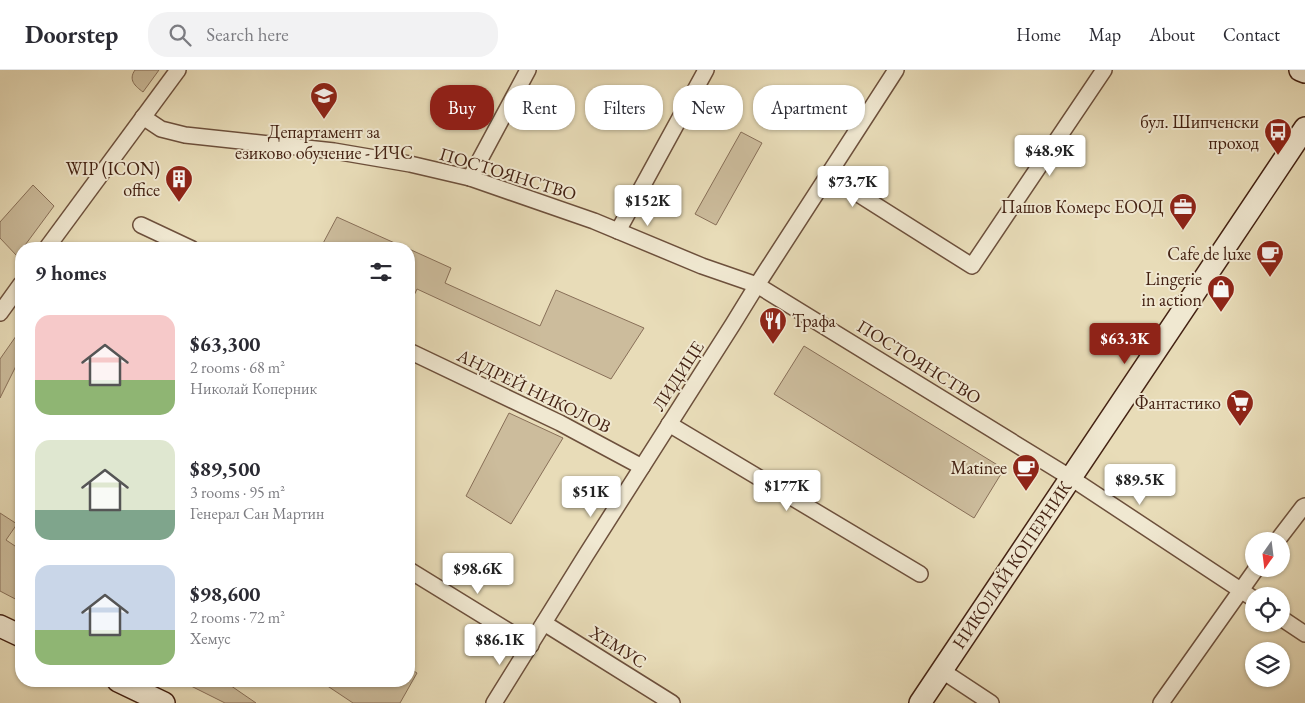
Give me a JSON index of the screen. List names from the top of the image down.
{
  "streets": {
    "street": [
      "ПОСТОЯНСТВО",
      "ЛИДИЦЕ",
      "АНДРЕЙ НИКОЛОВ",
      "НИКОЛАЙ КОПЕРНИК",
      "ХЕМУС"
    ]
  },
  "crossings": [
    ["ПОСТОЯНСТВО", "ЛИДИЦЕ"],
    ["ПОСТОЯНСТВО", "НИКОЛАЙ КОПЕРНИК"],
    ["ЛИДИЦЕ", "АНДРЕЙ НИКОЛОВ"],
    ["ЛИДИЦЕ", "ХЕМУС"]
  ],
  "places": {
    "school or university": ["Департамент за езиково обучение - ИЧС"],
    "bus stop": ["бул. Шипченски проход"],
    "building": ["WIP (ICON) office"],
    "office": ["Пашов Комерс ЕООД"],
    "cafe": ["Cafe de luxe", "Matinee"],
    "shop": ["Lingerie in action"],
    "restaurant": ["Трафа"],
    "supermarket": ["Фантастико"]
  },
  "north": "bottom",
  "page": {
    "header": "Doorstep",
    "search": "Search here",
    "nav": [
      "Home",
      "Map",
      "About",
      "Contact"
    ],
    "chip": [
      "Buy",
      "Rent",
      "Filters",
      "New",
      "Apartment"
    ],
    "price": [
      "$48.9K",
      "$73.7K",
      "$152K",
      "$63.3K",
      "$89.5K",
      "$177K",
      "$51K",
      "$98.6K",
      "$86.1K"
    ],
    "heading": "9 homes",
    "list": [
      {
        "name": "$63,300",
        "note": "2 rooms · 68 m² · Николай Коперник"
      },
      {
        "name": "$89,500",
        "note": "3 rooms · 95 m² · Генерал Сан Мартин"
      },
      {
        "name": "$98,600",
        "note": "2 rooms · 72 m² · Хемус"
      }
    ]
  }
}
